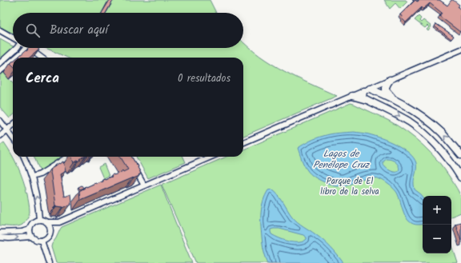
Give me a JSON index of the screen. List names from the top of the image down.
{
  "water": ["Lagos de Penélope Cruz"],
  "parks": ["Parque de El libro de la selva"],
  "page": {
    "search": "Buscar aquí",
    "heading": ["Cerca", "0 resultados"],
    "map_buttons": ["+", "−"]
  }
}
